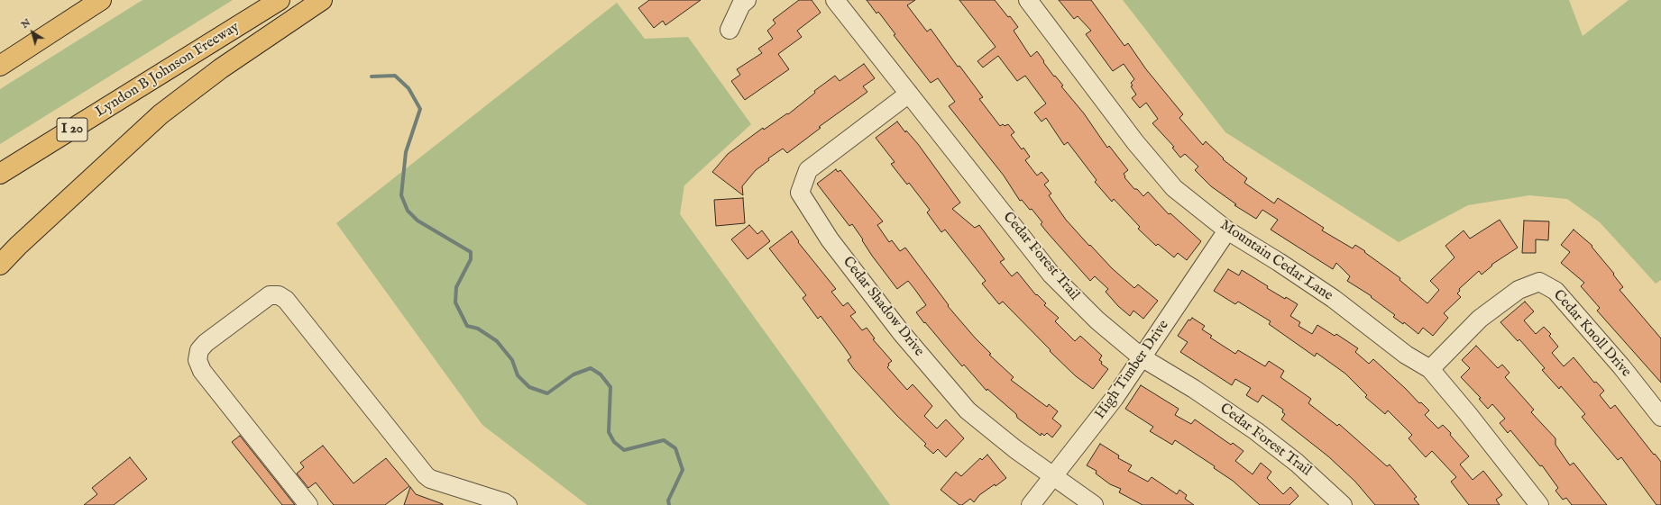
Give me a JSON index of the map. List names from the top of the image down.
{
  "streets": {
    "highway": ["Lyndon B Johnson Freeway", "I 20"],
    "street": [
      "Cedar Forest Trail",
      "Mountain Cedar Lane",
      "Cedar Shadow Drive",
      "Cedar Knoll Drive",
      "High Timber Drive"
    ]
  },
  "crossings": [
    ["Cedar Forest Trail", "Cedar Shadow Drive"],
    ["Cedar Forest Trail", "High Timber Drive"],
    ["Mountain Cedar Lane", "Cedar Knoll Drive"],
    ["Mountain Cedar Lane", "High Timber Drive"],
    ["Cedar Shadow Drive", "High Timber Drive"]
  ],
  "north": "top left"
}
